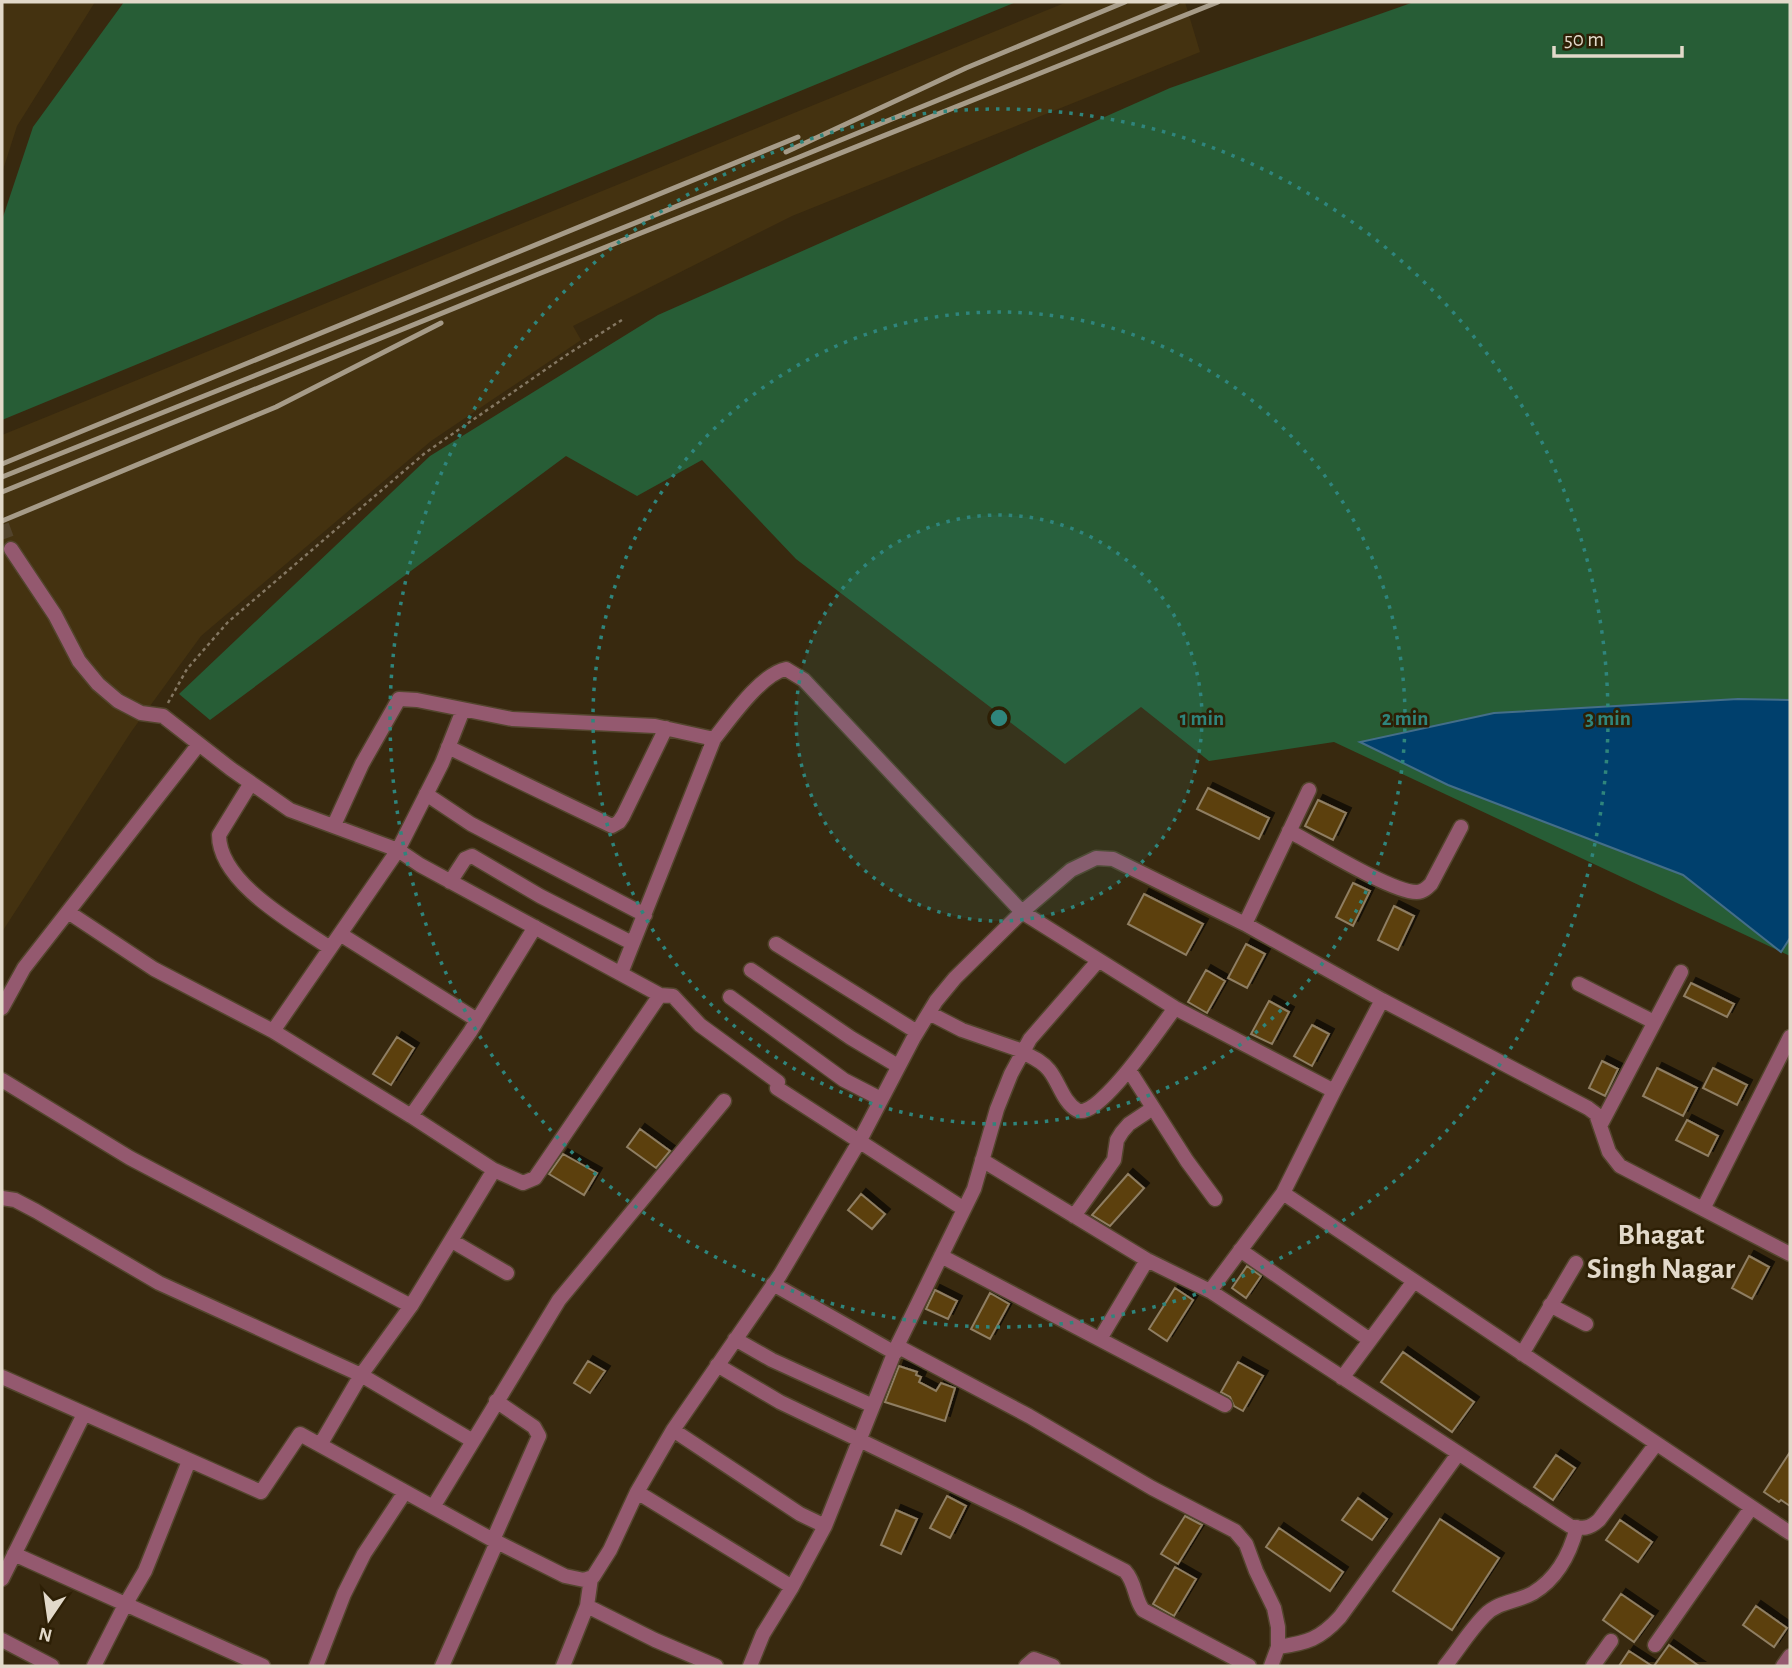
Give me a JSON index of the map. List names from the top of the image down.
{
  "districts": ["Bhagat Singh Nagar"],
  "scale_bar": "50 m",
  "north": "bottom",
  "rings": ["1 min", "2 min", "3 min"]
}
